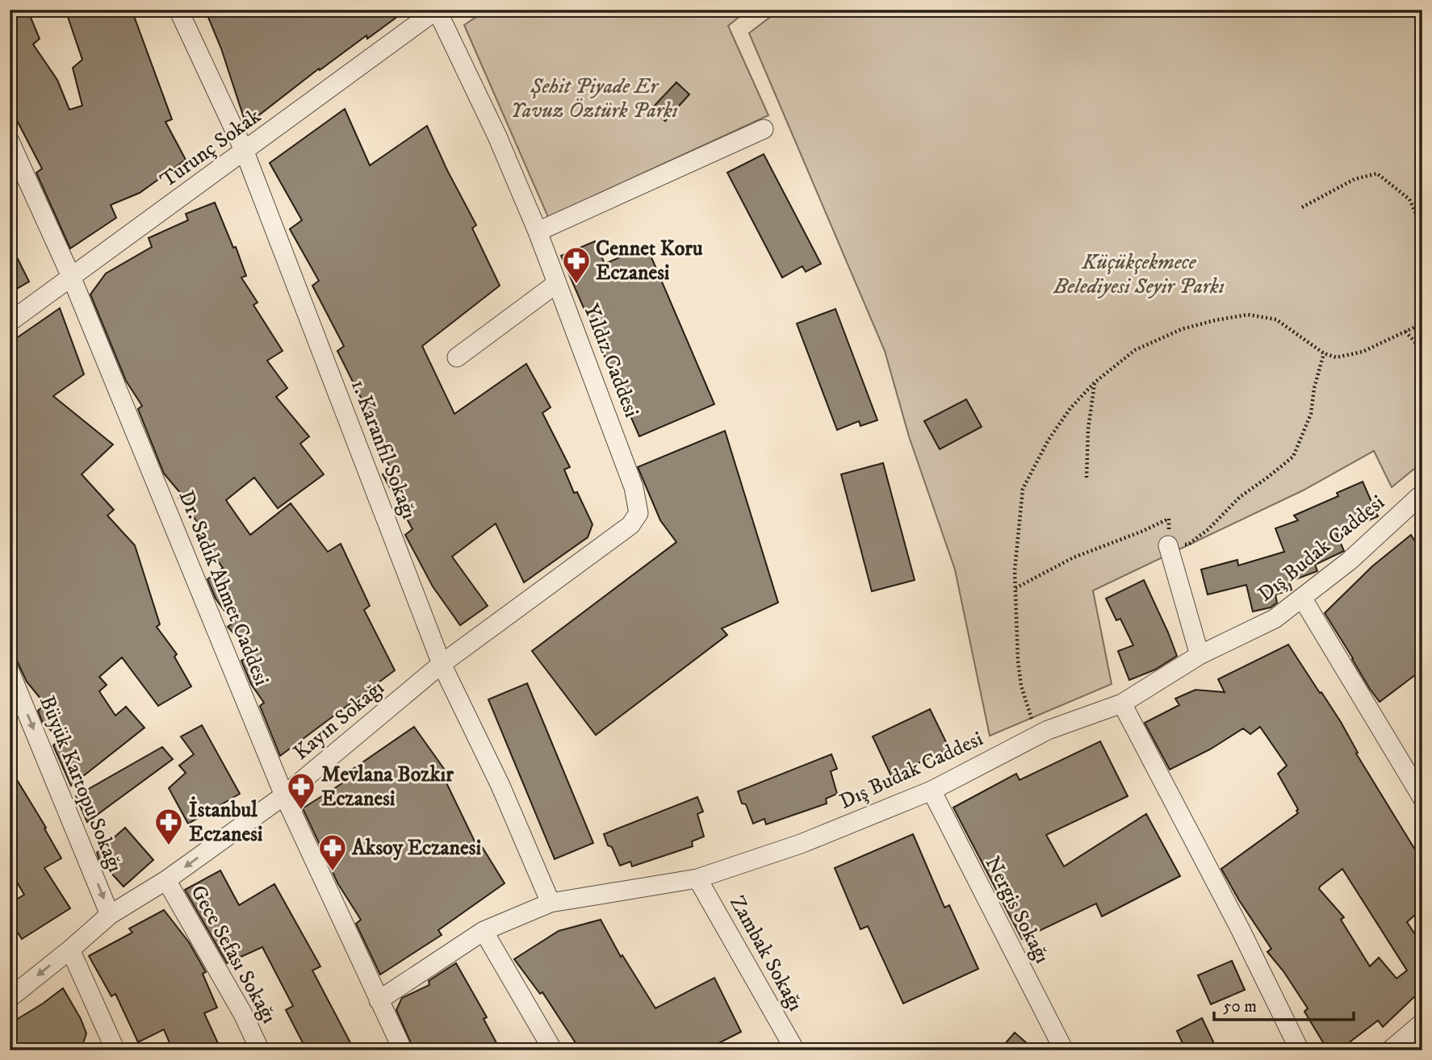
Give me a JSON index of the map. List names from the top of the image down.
{
  "streets": {
    "street": [
      "Turunç Sokak",
      "Yıldız Caddesi",
      "1. Karanfil Sokağı",
      "Dış Budak Caddesi",
      "Dr. Sadık Ahmet Caddesi",
      "Kayın Sokağı",
      "Büyük Kartopu Sokağı",
      "Nergis Sokağı",
      "Zambak Sokağı",
      "Gece Sefası Sokağı"
    ]
  },
  "crossings": [
    ["Turunç Sokak", "Yıldız Caddesi"],
    ["Turunç Sokak", "1. Karanfil Sokağı"],
    ["Turunç Sokak", "Dr. Sadık Ahmet Caddesi"],
    ["Yıldız Caddesi", "Kayın Sokağı"],
    ["1. Karanfil Sokağı", "Dış Budak Caddesi"],
    ["1. Karanfil Sokağı", "Kayın Sokağı"],
    ["Dış Budak Caddesi", "Dr. Sadık Ahmet Caddesi"],
    ["Dış Budak Caddesi", "Nergis Sokağı"],
    ["Dış Budak Caddesi", "Zambak Sokağı"],
    ["Dr. Sadık Ahmet Caddesi", "Kayın Sokağı"],
    ["Kayın Sokağı", "Büyük Kartopu Sokağı"],
    ["Kayın Sokağı", "Gece Sefası Sokağı"]
  ],
  "one_way": ["Büyük Kartopu Sokağı"],
  "parks": ["Şehit Piyade Er Yavuz Öztürk Parkı", "Küçükçekmece Belediyesi Seyir Parkı"],
  "places": {
    "pharmacy": [
      "Cennet Koru Eczanesi",
      "Mevlana Bozkır Eczanesi",
      "İstanbul Eczanesi",
      "Aksoy Eczanesi"
    ]
  },
  "scale_bar": "50 m"
}
